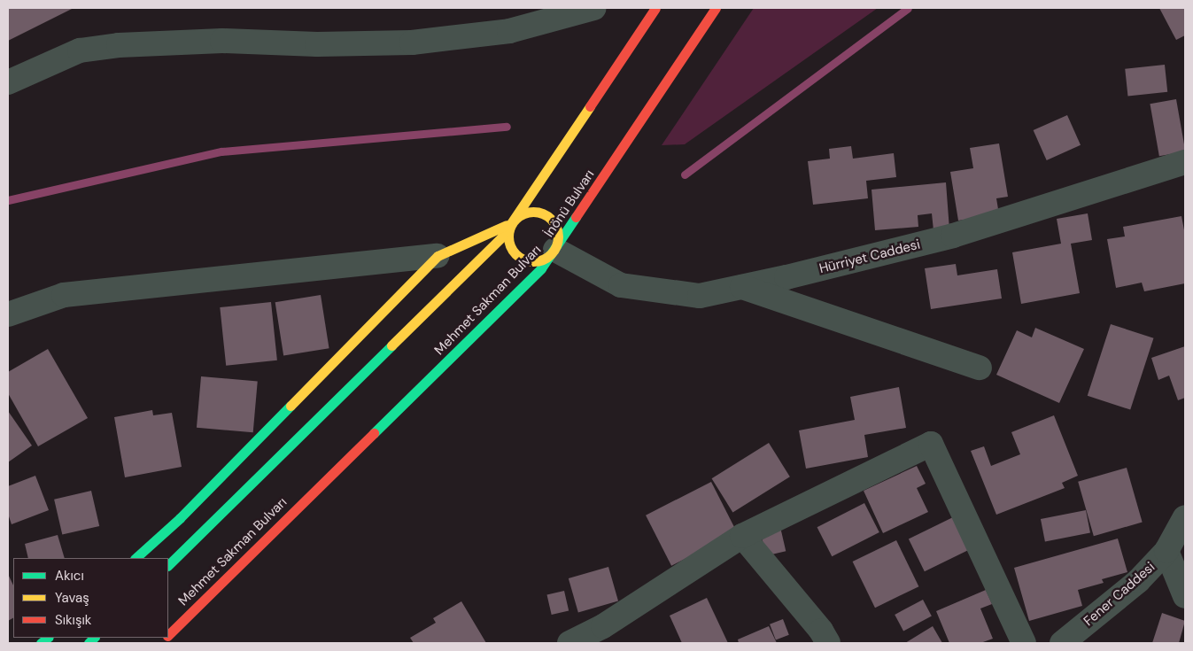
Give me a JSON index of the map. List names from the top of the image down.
{
  "streets": {
    "main road": ["İnönü Bulvarı", "Mehmet Sakman Bulvarı"],
    "street": ["Hürriyet Caddesi", "Fener Caddesi"]
  },
  "crossings": [
    ["İnönü Bulvarı", "Hürriyet Caddesi"],
    ["İnönü Bulvarı", "Mehmet Sakman Bulvarı"],
    ["Hürriyet Caddesi", "Mehmet Sakman Bulvarı"]
  ],
  "legend": ["Akıcı", "Yavaş", "Sıkışık"]
}
